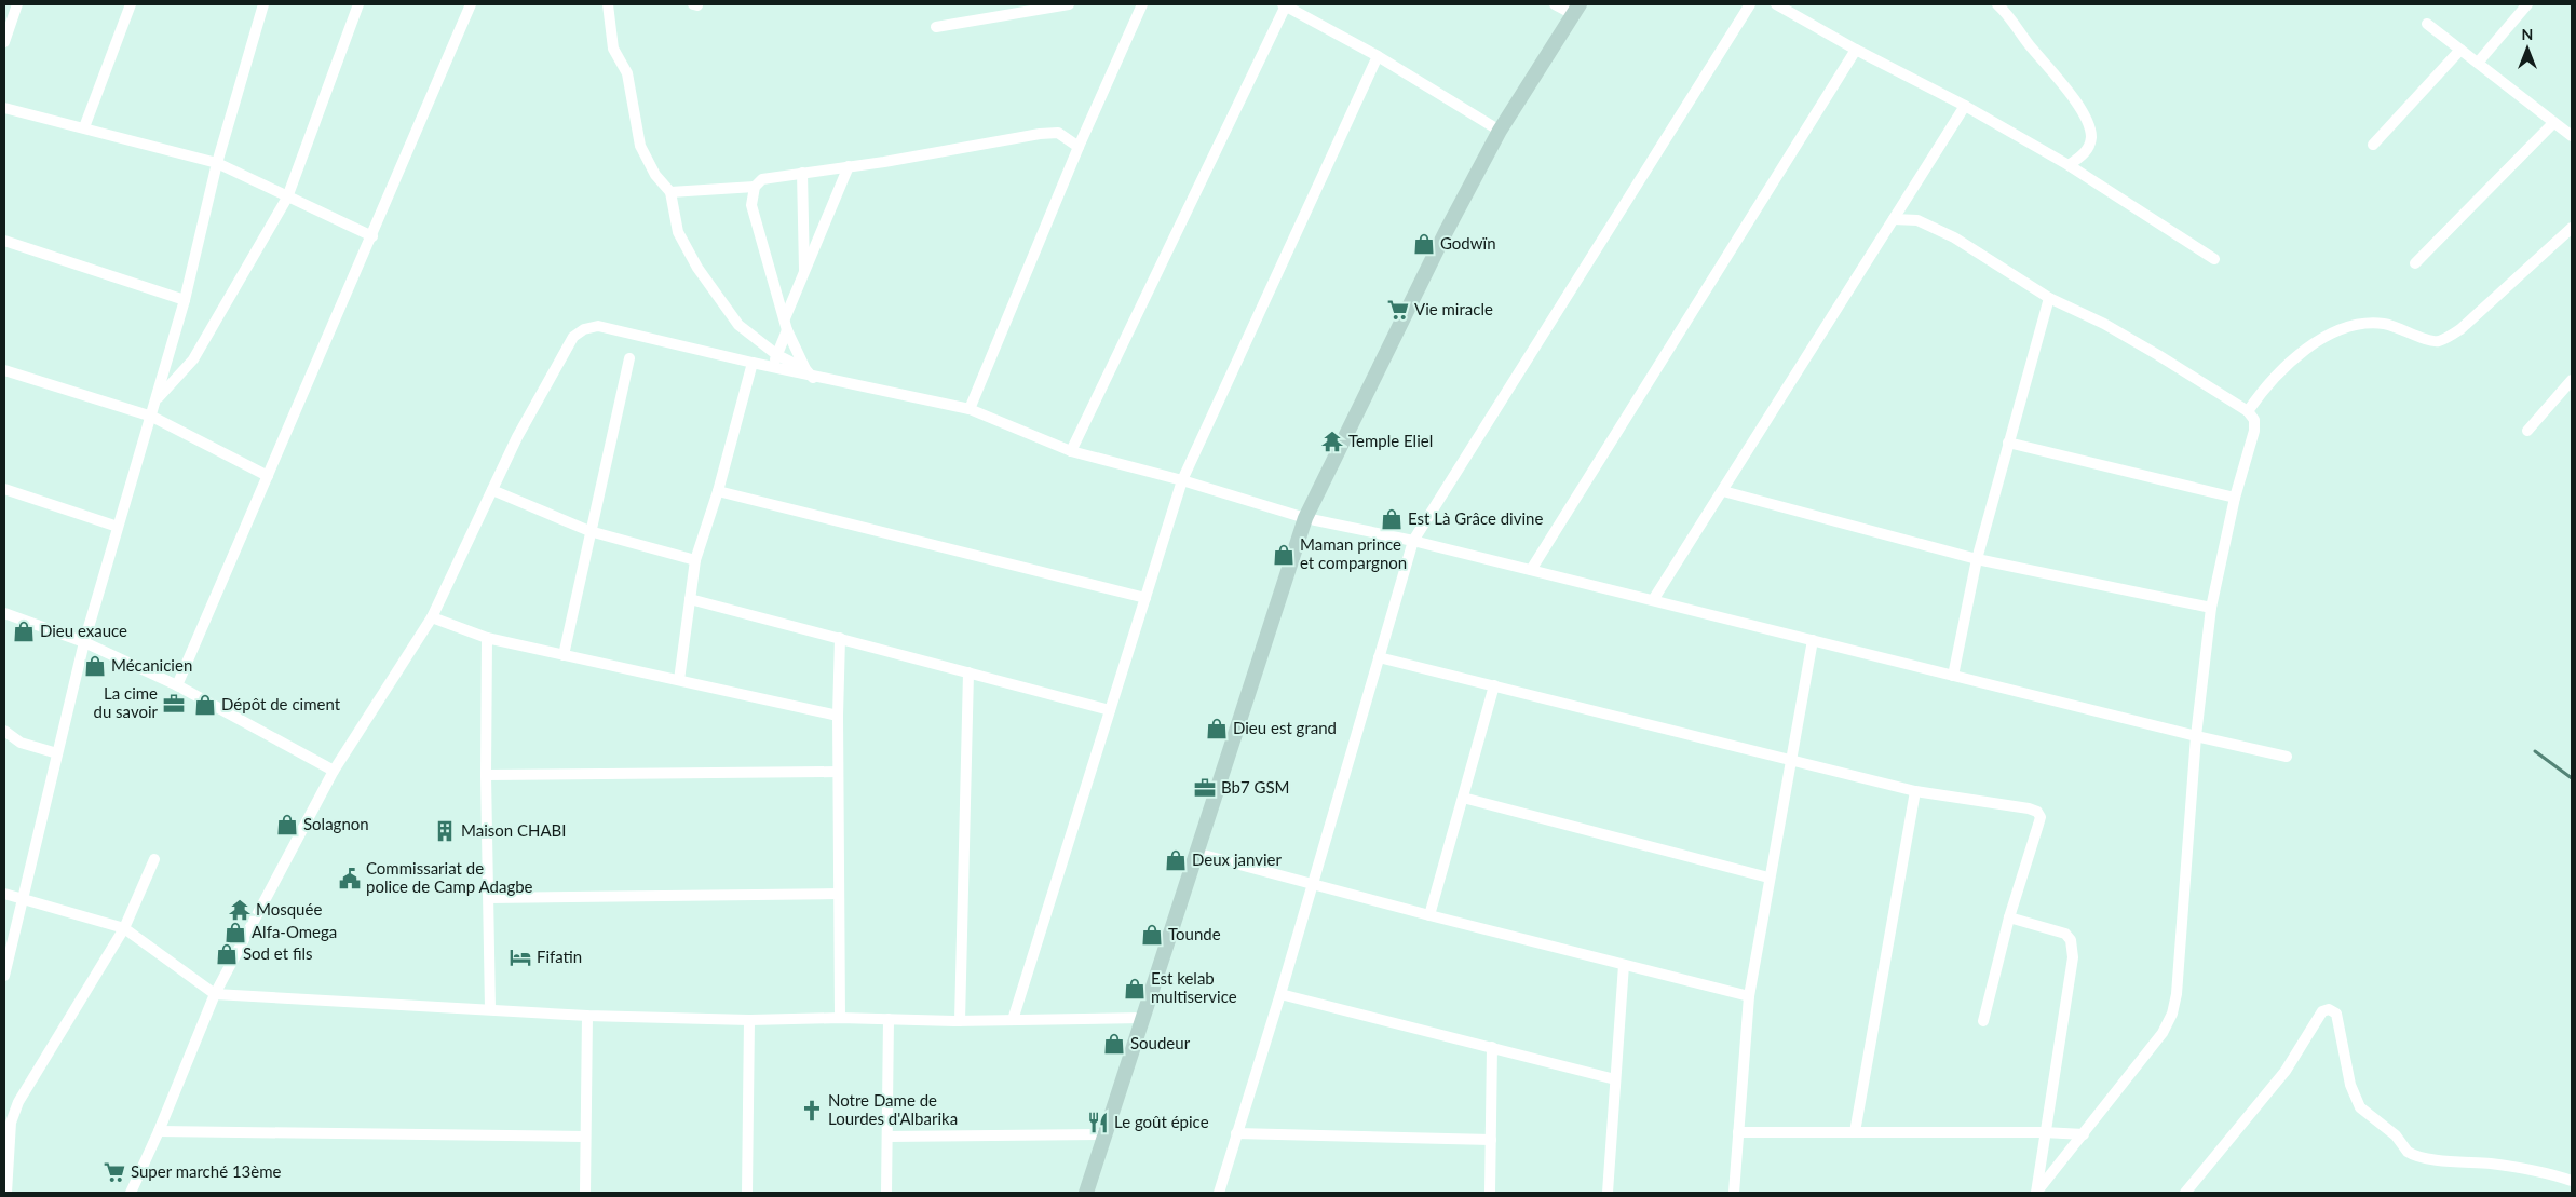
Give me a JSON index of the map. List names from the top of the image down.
{
  "places": {
    "shop": [
      "Godwïn",
      "Est Là Grâce divine",
      "Maman prince et compargnon",
      "Dieu exauce",
      "Mécanicien",
      "Dépôt de ciment",
      "Dieu est grand",
      "Solagnon",
      "Deux janvier",
      "Alfa-Omega",
      "Tounde",
      "Sod et fils",
      "Est kelab multiservice",
      "Soudeur"
    ],
    "supermarket": ["Vie miracle", "Super marché 13ème"],
    "temple": ["Temple Eliel", "Mosquée"],
    "office": ["La cime du savoir", "Bb7 GSM"],
    "building": ["Maison CHABI"],
    "public building": ["Commissariat de police de Camp Adagbe"],
    "hotel": ["Fifatin"],
    "church": ["Notre Dame de Lourdes d'Albarika"],
    "restaurant": ["Le goût épice"]
  },
  "north": "top"
}
